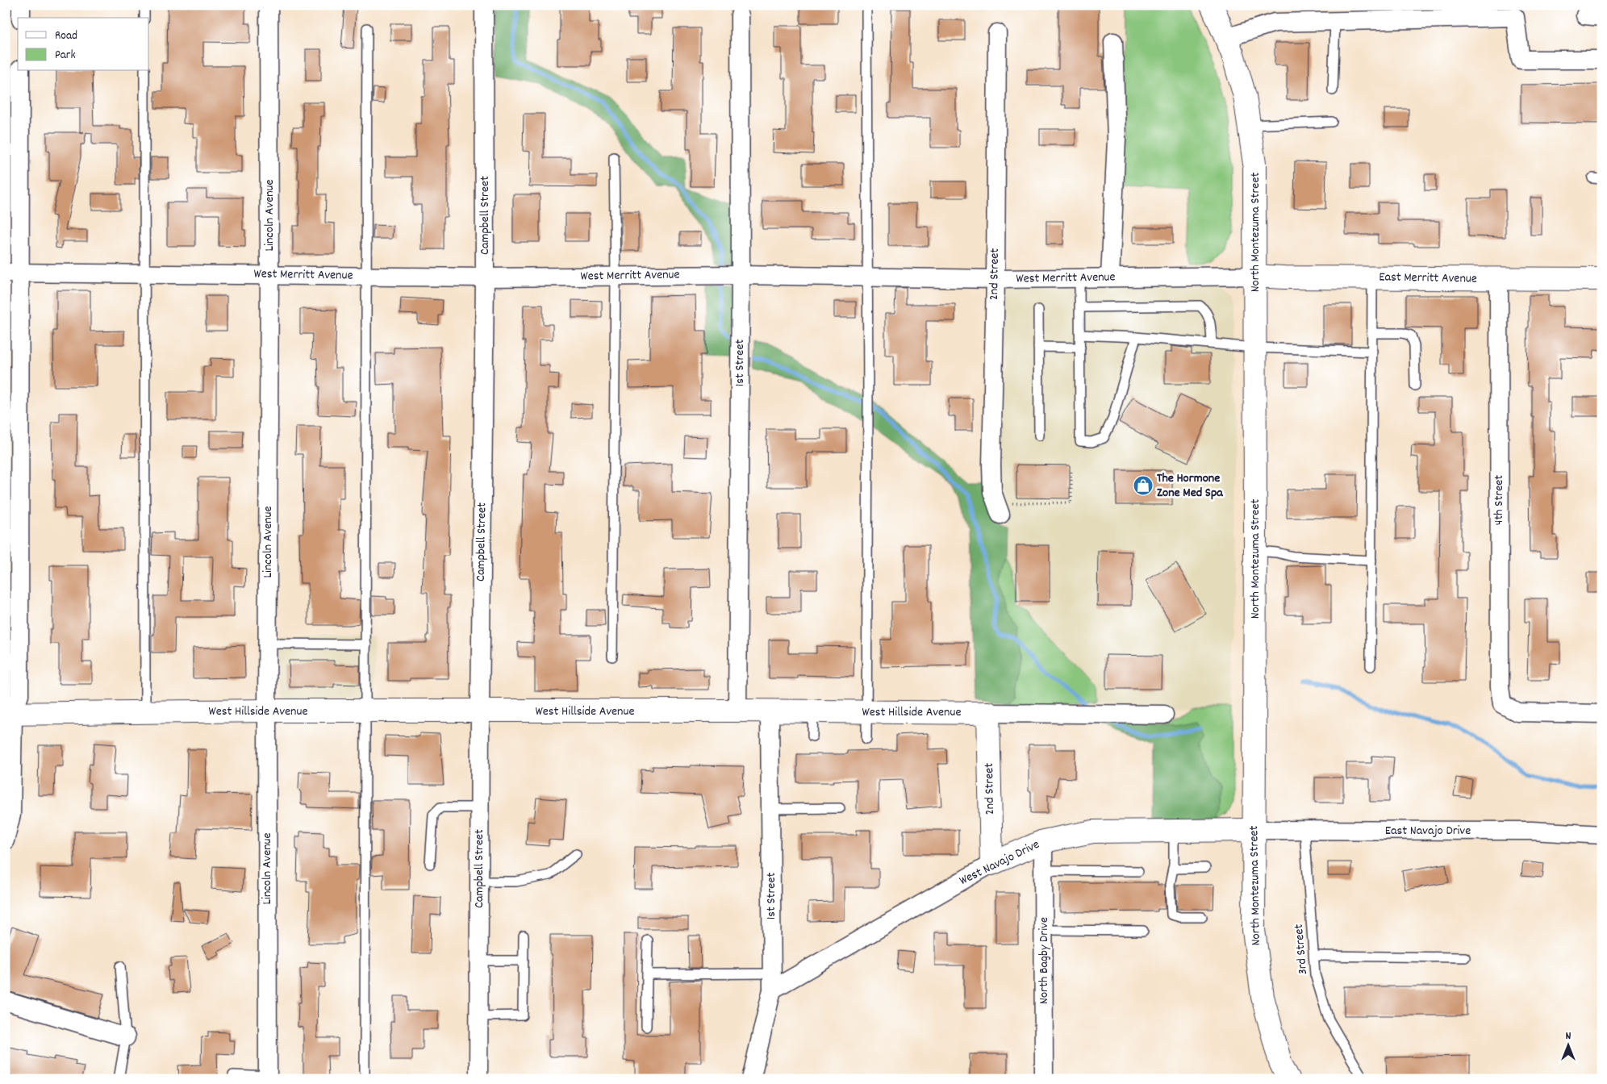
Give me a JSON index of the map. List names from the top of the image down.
{
  "streets": {
    "street": [
      "Lincoln Avenue",
      "Campbell Street",
      "North Montezuma Street",
      "2nd Street",
      "West Merritt Avenue",
      "East Merritt Avenue",
      "1st Street",
      "4th Street",
      "West Hillside Avenue",
      "East Navajo Drive",
      "West Navajo Drive",
      "North Bagby Drive"
    ],
    "lane": ["3rd Street"]
  },
  "crossings": [
    ["Lincoln Avenue", "West Merritt Avenue"],
    ["Lincoln Avenue", "West Hillside Avenue"],
    ["Campbell Street", "West Merritt Avenue"],
    ["Campbell Street", "West Hillside Avenue"],
    ["North Montezuma Street", "West Merritt Avenue"],
    ["North Montezuma Street", "East Merritt Avenue"],
    ["North Montezuma Street", "East Navajo Drive"],
    ["North Montezuma Street", "West Navajo Drive"],
    ["2nd Street", "West Merritt Avenue"],
    ["2nd Street", "West Hillside Avenue"],
    ["2nd Street", "West Navajo Drive"],
    ["West Merritt Avenue", "East Merritt Avenue"],
    ["West Merritt Avenue", "1st Street"],
    ["East Merritt Avenue", "4th Street"],
    ["1st Street", "West Hillside Avenue"],
    ["1st Street", "West Navajo Drive"],
    ["East Navajo Drive", "West Navajo Drive"],
    ["East Navajo Drive", "3rd Street"],
    ["West Navajo Drive", "North Bagby Drive"]
  ],
  "places": {
    "shop": ["The Hormone Zone Med Spa"]
  },
  "legend": ["Road", "Park"],
  "north": "top"
}
